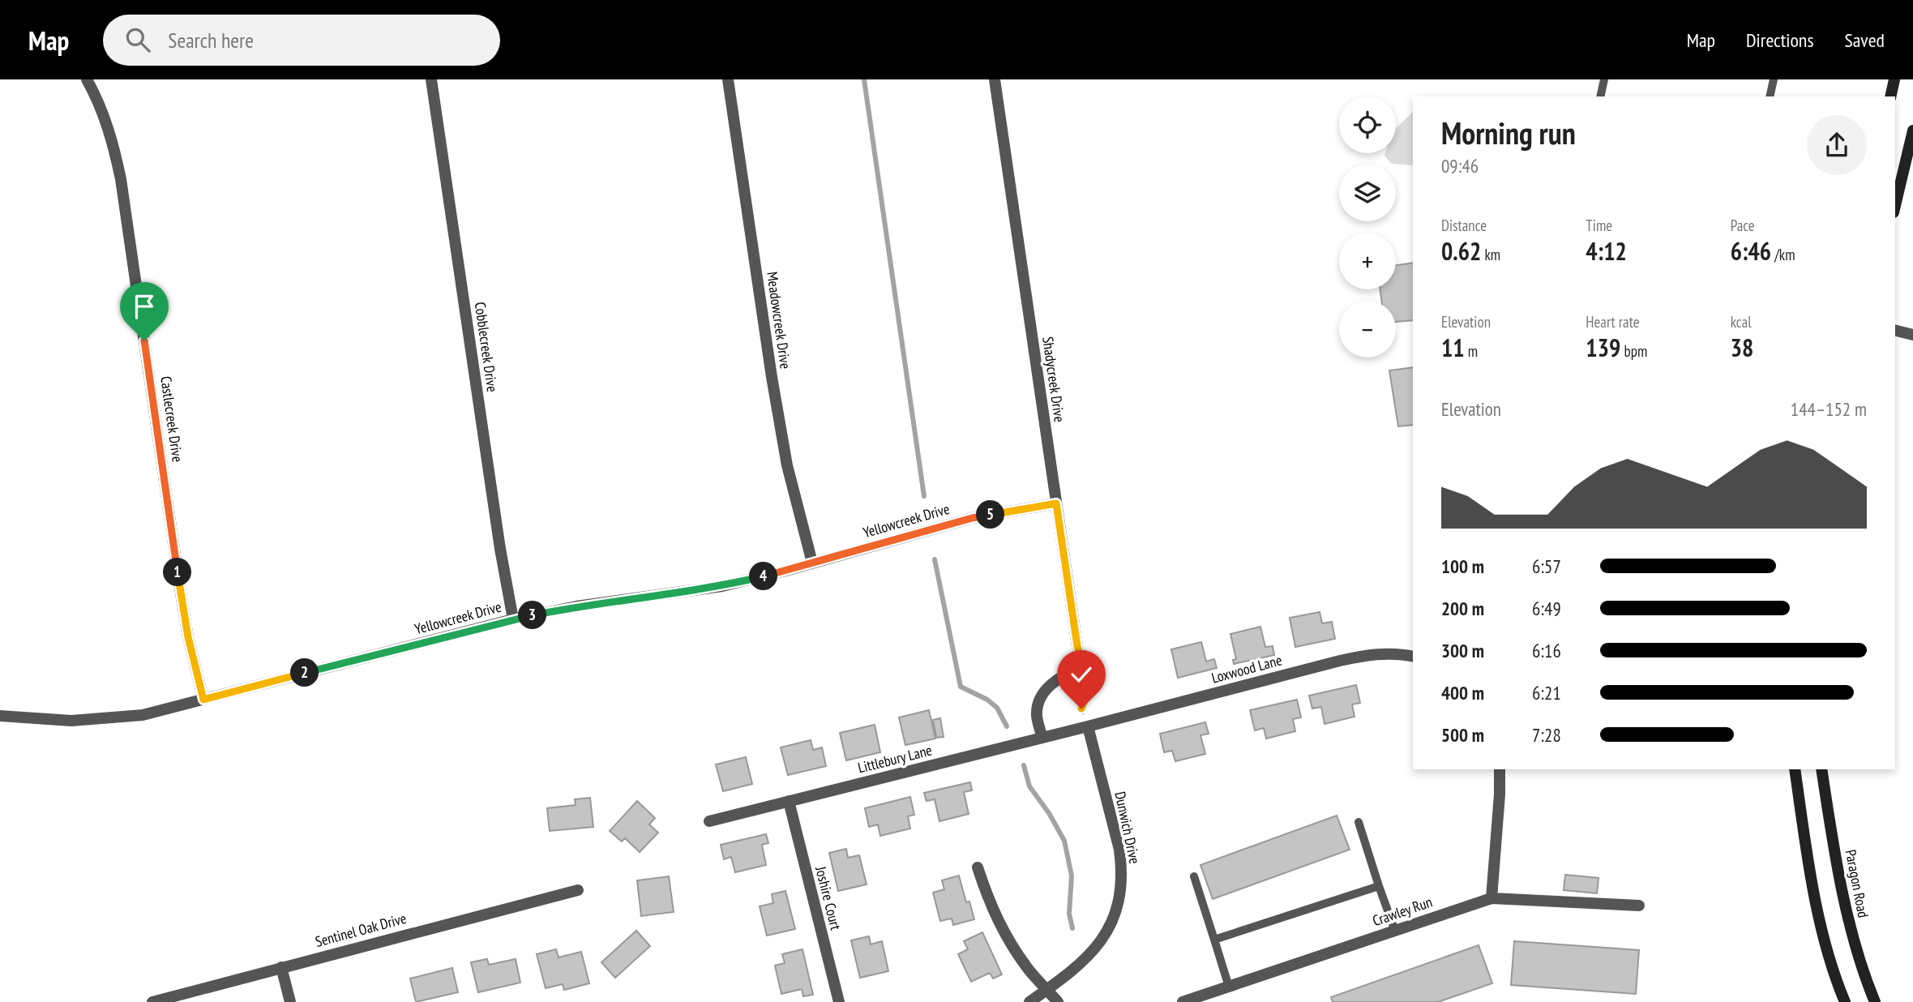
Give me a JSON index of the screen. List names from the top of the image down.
{
  "streets": {
    "street": [
      "Meadowcreek Drive",
      "Cobblecreek Drive",
      "Shadycreek Drive",
      "Castlecreek Drive",
      "Yellowcreek Drive",
      "Loxwood Lane",
      "Littlebury Lane",
      "Dunwich Drive",
      "Paragon Road",
      "Joshire Court",
      "Crawley Run",
      "Sentinel Oak Drive"
    ]
  },
  "crossings": [
    ["Meadowcreek Drive", "Yellowcreek Drive"],
    ["Cobblecreek Drive", "Yellowcreek Drive"],
    ["Shadycreek Drive", "Yellowcreek Drive"],
    ["Castlecreek Drive", "Yellowcreek Drive"],
    ["Loxwood Lane", "Littlebury Lane"],
    ["Loxwood Lane", "Dunwich Drive"],
    ["Littlebury Lane", "Dunwich Drive"],
    ["Littlebury Lane", "Joshire Court"]
  ],
  "page": {
    "header": "Map",
    "search": "Search here",
    "nav": ["Map", "Directions", "Saved"],
    "map_buttons": ["+", "−"],
    "heading": ["Morning run", "09:46"],
    "stats": [
      ["Distance", "0.62 km"],
      ["Time", "4:12"],
      ["Pace", "6:46 /km"],
      ["Elevation", "11 m"],
      ["Heart rate", "139 bpm"],
      ["kcal", "38"]
    ],
    "chart": ["Elevation", "144–152 m"],
    "pins": [
      "5",
      "1",
      "4",
      "3",
      "2"
    ],
    "list": [
      {
        "name": "100 m",
        "note": "6:57"
      },
      {
        "name": "200 m",
        "note": "6:49"
      },
      {
        "name": "300 m",
        "note": "6:16"
      },
      {
        "name": "400 m",
        "note": "6:21"
      },
      {
        "name": "500 m",
        "note": "7:28"
      }
    ]
  }
}
